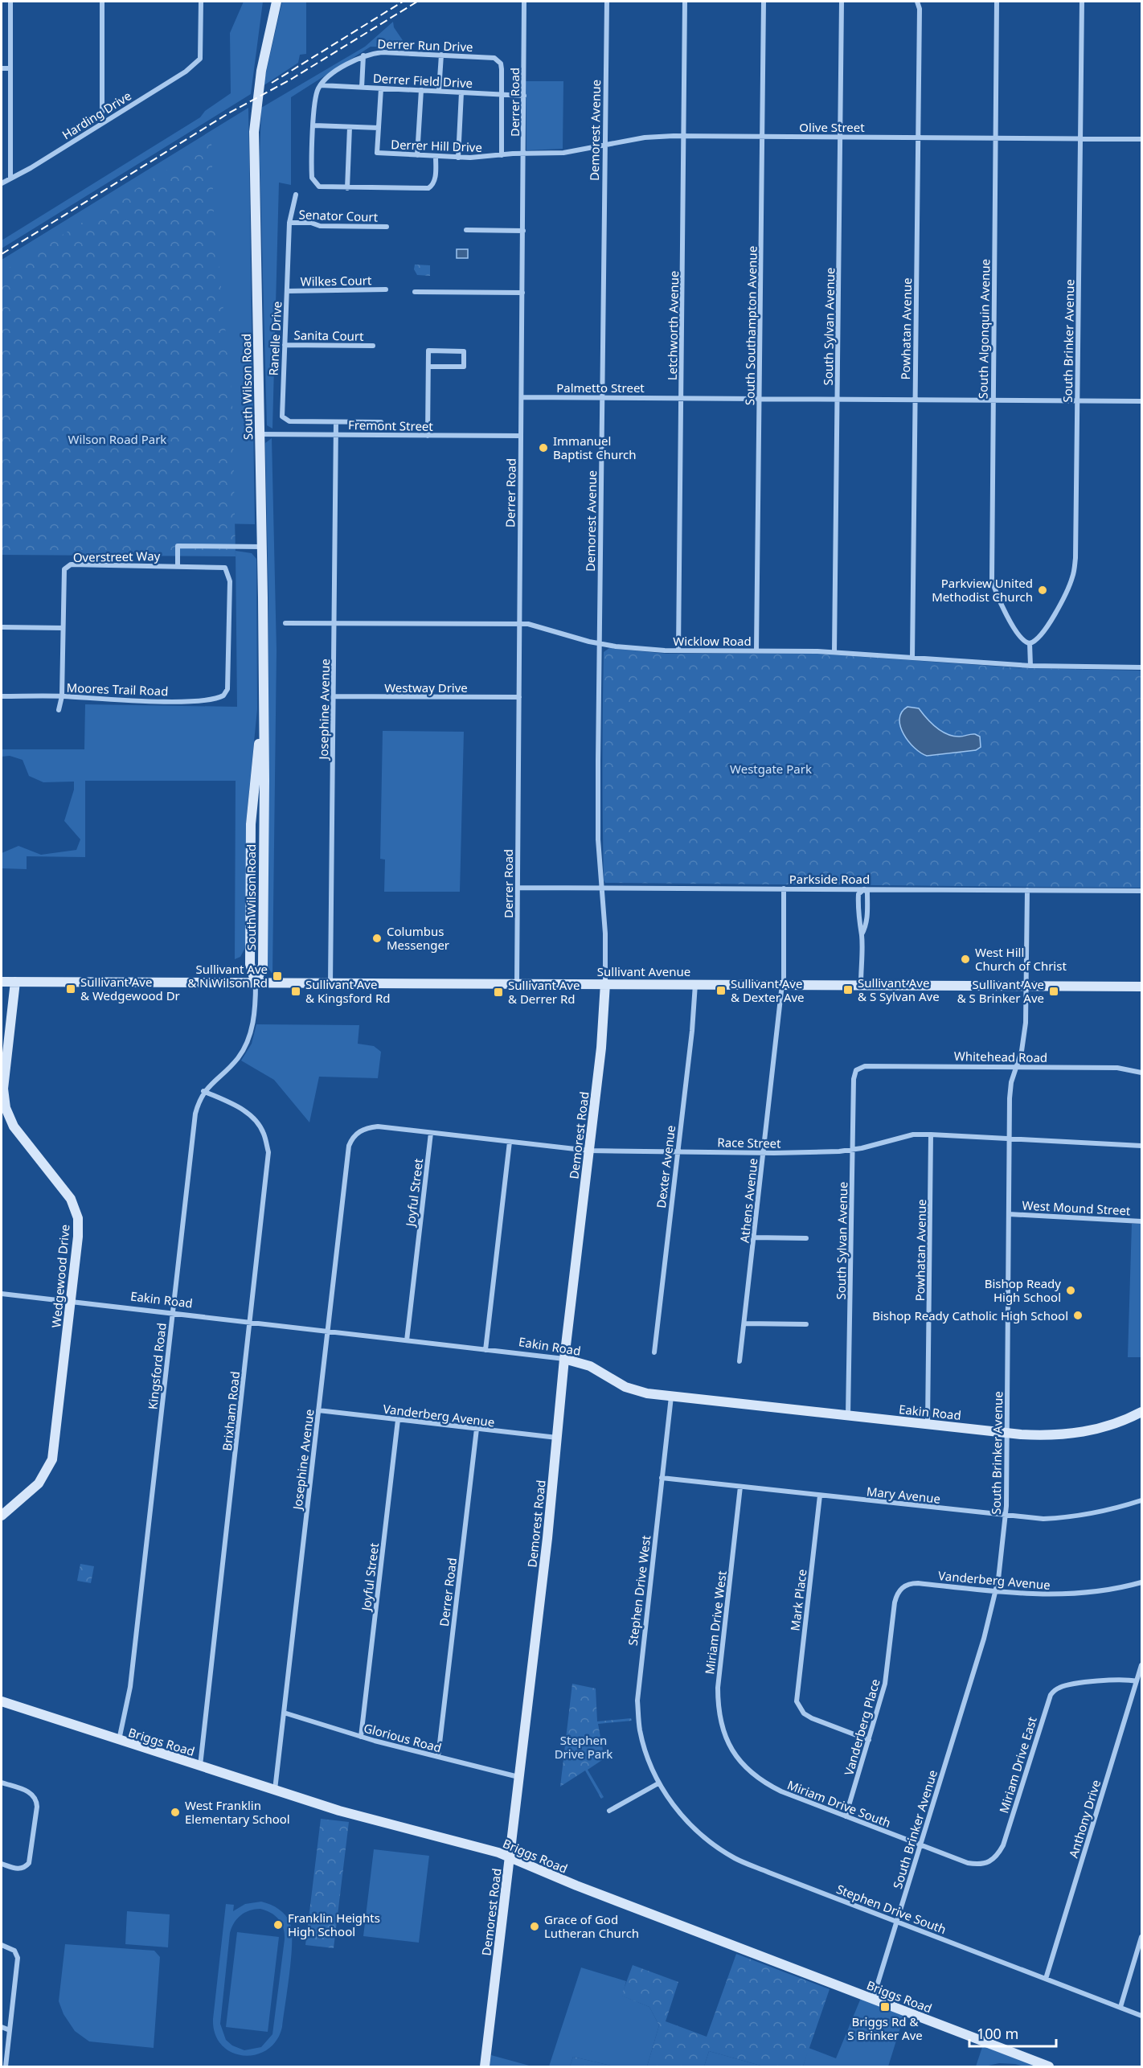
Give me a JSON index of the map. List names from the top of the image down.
{
  "streets": {
    "street": [
      "Derrer Run Drive",
      "Derrer Field Drive",
      "Derrer Road",
      "Harding Drive",
      "Olive Street",
      "Demorest Avenue",
      "Derrer Hill Drive",
      "Senator Court",
      "Wilkes Court",
      "Letchworth Avenue",
      "South Southampton Avenue",
      "South Sylvan Avenue",
      "Powhatan Avenue",
      "South Algonquin Avenue",
      "Sanita Court",
      "Ranelle Drive",
      "South Brinker Avenue",
      "South Wilson Road",
      "Palmetto Street",
      "Fremont Street",
      "Overstreet Way",
      "Wicklow Road",
      "Westway Drive",
      "Moores Trail Road",
      "Josephine Avenue",
      "Parkside Road",
      "Sullivant Avenue",
      "Whitehead Road",
      "Demorest Road",
      "Race Street",
      "Dexter Avenue",
      "Joyful Street",
      "Athens Avenue",
      "West Mound Street",
      "Wedgewood Drive",
      "Eakin Road",
      "Kingsford Road",
      "Brixham Road",
      "Vanderberg Avenue",
      "Mary Avenue",
      "Stephen Drive West",
      "Mark Place",
      "Miriam Drive West",
      "Vanderberg Place",
      "Glorious Road",
      "Briggs Road",
      "Miriam Drive East",
      "Miriam Drive South",
      "Anthony Drive",
      "Stephen Drive South"
    ]
  },
  "crossings": [
    ["Derrer Run Drive", "Derrer Field Drive"],
    ["Derrer Field Drive", "Derrer Road"],
    ["Derrer Road", "Olive Street"],
    ["Derrer Road", "Derrer Hill Drive"],
    ["Derrer Road", "Palmetto Street"],
    ["Derrer Road", "Fremont Street"],
    ["Derrer Road", "Wicklow Road"],
    ["Derrer Road", "Westway Drive"],
    ["Derrer Road", "Parkside Road"],
    ["Derrer Road", "Sullivant Avenue"],
    ["Derrer Road", "Vanderberg Avenue"],
    ["Derrer Road", "Glorious Road"],
    ["Olive Street", "Demorest Avenue"],
    ["Olive Street", "Derrer Hill Drive"],
    ["Olive Street", "Letchworth Avenue"],
    ["Olive Street", "South Southampton Avenue"],
    ["Olive Street", "South Sylvan Avenue"],
    ["Olive Street", "Powhatan Avenue"],
    ["Olive Street", "South Algonquin Avenue"],
    ["Olive Street", "South Brinker Avenue"],
    ["Demorest Avenue", "Palmetto Street"],
    ["Demorest Avenue", "Wicklow Road"],
    ["Demorest Avenue", "Parkside Road"],
    ["Demorest Avenue", "Sullivant Avenue"],
    ["Demorest Avenue", "Demorest Road"],
    ["Senator Court", "Ranelle Drive"],
    ["Wilkes Court", "Ranelle Drive"],
    ["Letchworth Avenue", "Palmetto Street"],
    ["Letchworth Avenue", "Wicklow Road"],
    ["South Southampton Avenue", "Palmetto Street"],
    ["South Southampton Avenue", "Wicklow Road"],
    ["South Sylvan Avenue", "Palmetto Street"],
    ["South Sylvan Avenue", "Wicklow Road"],
    ["South Sylvan Avenue", "Whitehead Road"],
    ["South Sylvan Avenue", "Race Street"],
    ["South Sylvan Avenue", "Eakin Road"],
    ["Powhatan Avenue", "Palmetto Street"],
    ["Powhatan Avenue", "Wicklow Road"],
    ["Powhatan Avenue", "Race Street"],
    ["Powhatan Avenue", "Eakin Road"],
    ["South Algonquin Avenue", "South Brinker Avenue"],
    ["South Algonquin Avenue", "Palmetto Street"],
    ["Sanita Court", "Ranelle Drive"],
    ["South Brinker Avenue", "Palmetto Street"],
    ["South Brinker Avenue", "Parkside Road"],
    ["South Brinker Avenue", "Sullivant Avenue"],
    ["South Brinker Avenue", "Whitehead Road"],
    ["South Brinker Avenue", "Race Street"],
    ["South Brinker Avenue", "West Mound Street"],
    ["South Brinker Avenue", "Eakin Road"],
    ["South Brinker Avenue", "Vanderberg Avenue"],
    ["South Brinker Avenue", "Mary Avenue"],
    ["South Brinker Avenue", "Briggs Road"],
    ["South Brinker Avenue", "Miriam Drive South"],
    ["South Brinker Avenue", "Stephen Drive South"],
    ["South Wilson Road", "Fremont Street"],
    ["South Wilson Road", "Sullivant Avenue"],
    ["South Wilson Road", "Kingsford Road"],
    ["Fremont Street", "Josephine Avenue"],
    ["Overstreet Way", "Moores Trail Road"],
    ["Wicklow Road", "Josephine Avenue"],
    ["Westway Drive", "Josephine Avenue"],
    ["Josephine Avenue", "Sullivant Avenue"],
    ["Josephine Avenue", "Race Street"],
    ["Josephine Avenue", "Eakin Road"],
    ["Josephine Avenue", "Vanderberg Avenue"],
    ["Josephine Avenue", "Glorious Road"],
    ["Josephine Avenue", "Briggs Road"],
    ["Sullivant Avenue", "Demorest Road"],
    ["Sullivant Avenue", "Dexter Avenue"],
    ["Sullivant Avenue", "Athens Avenue"],
    ["Sullivant Avenue", "Wedgewood Drive"],
    ["Sullivant Avenue", "Kingsford Road"],
    ["Demorest Road", "Race Street"],
    ["Demorest Road", "Eakin Road"],
    ["Demorest Road", "Vanderberg Avenue"],
    ["Demorest Road", "Glorious Road"],
    ["Demorest Road", "Briggs Road"],
    ["Race Street", "Dexter Avenue"],
    ["Race Street", "Joyful Street"],
    ["Race Street", "Athens Avenue"],
    ["Joyful Street", "Eakin Road"],
    ["Joyful Street", "Vanderberg Avenue"],
    ["Joyful Street", "Glorious Road"],
    ["Wedgewood Drive", "Eakin Road"],
    ["Eakin Road", "Kingsford Road"],
    ["Eakin Road", "Brixham Road"],
    ["Eakin Road", "Stephen Drive West"],
    ["Kingsford Road", "Brixham Road"],
    ["Kingsford Road", "Briggs Road"],
    ["Brixham Road", "Briggs Road"],
    ["Vanderberg Avenue", "Vanderberg Place"],
    ["Mary Avenue", "Stephen Drive West"],
    ["Mary Avenue", "Mark Place"],
    ["Mary Avenue", "Miriam Drive West"],
    ["Stephen Drive West", "Stephen Drive South"],
    ["Mark Place", "Vanderberg Place"],
    ["Miriam Drive West", "Miriam Drive South"],
    ["Vanderberg Place", "Miriam Drive South"],
    ["Miriam Drive East", "Miriam Drive South"],
    ["Miriam Drive East", "Anthony Drive"],
    ["Anthony Drive", "Stephen Drive South"]
  ],
  "parks": ["Wilson Road Park", "Westgate Park", "Stephen Drive Park"],
  "places": {
    "other": [
      "Immanuel Baptist Church",
      "Parkview United Methodist Church",
      "Columbus Messenger",
      "West Hill Church of Christ",
      "Bishop Ready High School",
      "Bishop Ready Catholic High School",
      "West Franklin Elementary School",
      "Franklin Heights High School",
      "Grace of God Lutheran Church"
    ],
    "transit": [
      "Sullivant Ave & N Wilson Rd",
      "Sullivant Ave & Wedgewood Dr",
      "Sullivant Ave & S Sylvan Ave",
      "Sullivant Ave & Dexter Ave",
      "Sullivant Ave & Kingsford Rd",
      "Sullivant Ave & S Brinker Ave",
      "Sullivant Ave & Derrer Rd",
      "Briggs Rd & S Brinker Ave"
    ]
  },
  "scale_bar": "100 m"
}
